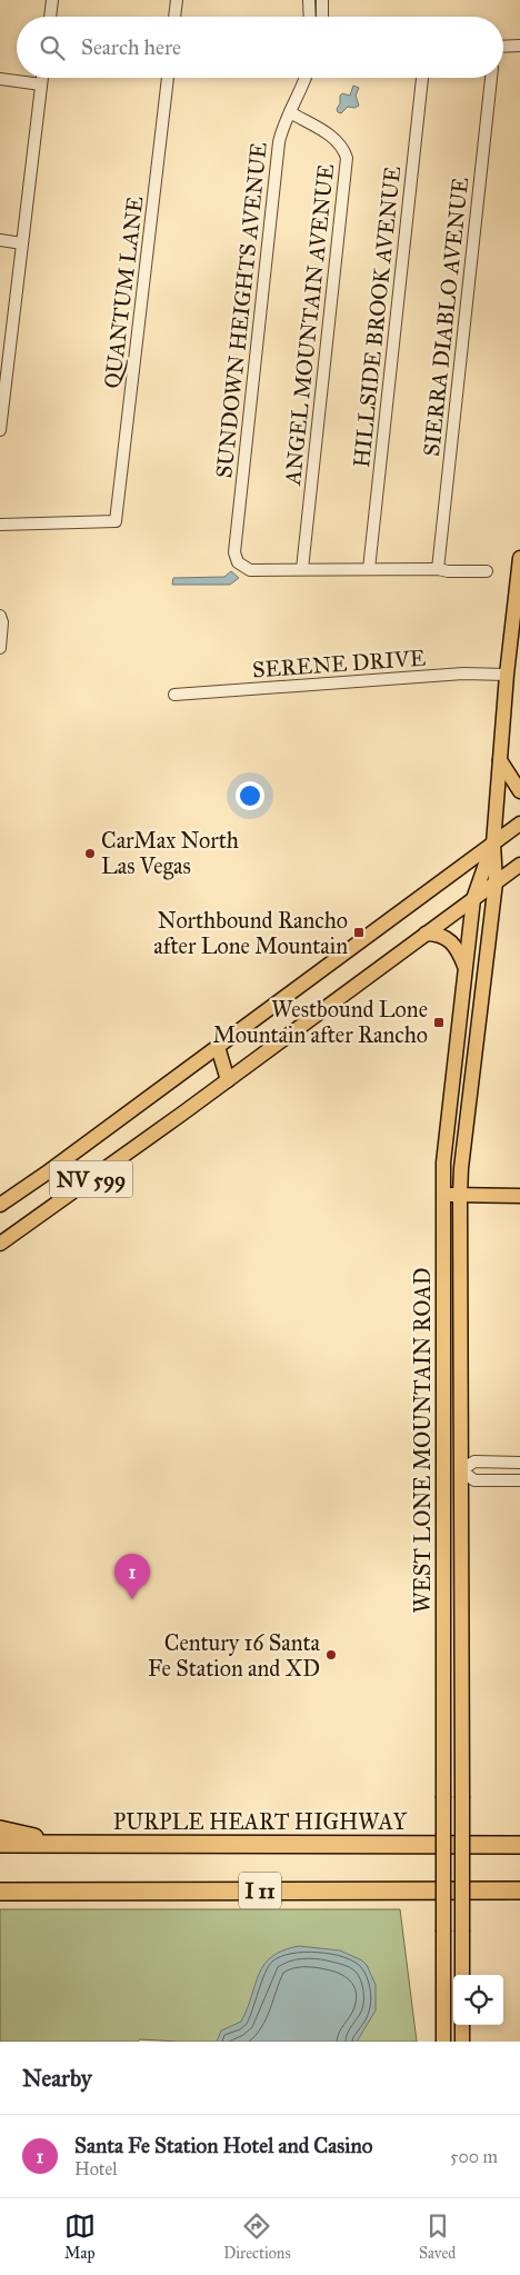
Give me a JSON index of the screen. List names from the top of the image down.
{
  "streets": {
    "highway": ["PURPLE HEART HIGHWAY", "I 11"],
    "main road": ["NV 599", "WEST LONE MOUNTAIN ROAD"],
    "street": [
      "QUANTUM LANE",
      "SUNDOWN HEIGHTS AVENUE",
      "HILLSIDE BROOK AVENUE",
      "SIERRA DIABLO AVENUE",
      "ANGEL MOUNTAIN AVENUE",
      "SERENE DRIVE"
    ]
  },
  "crossings": [
    ["SUNDOWN HEIGHTS AVENUE", "ANGEL MOUNTAIN AVENUE"],
    ["SERENE DRIVE", "WEST LONE MOUNTAIN ROAD"],
    ["NV 599", "WEST LONE MOUNTAIN ROAD"]
  ],
  "places": {
    "other": ["CarMax North Las Vegas", "Century 16 Santa Fe Station and XD"],
    "transit": ["Northbound Rancho after Lone Mountain", "Westbound Lone Mountain after Rancho"]
  },
  "page": {
    "search": "Search here",
    "pins": "1",
    "heading": "Nearby",
    "list": [
      {
        "mark": "1",
        "name": "Santa Fe Station Hotel and Casino",
        "note": "Hotel",
        "value": "500 m"
      }
    ],
    "nav": ["Map", "Directions", "Saved"]
  }
}
